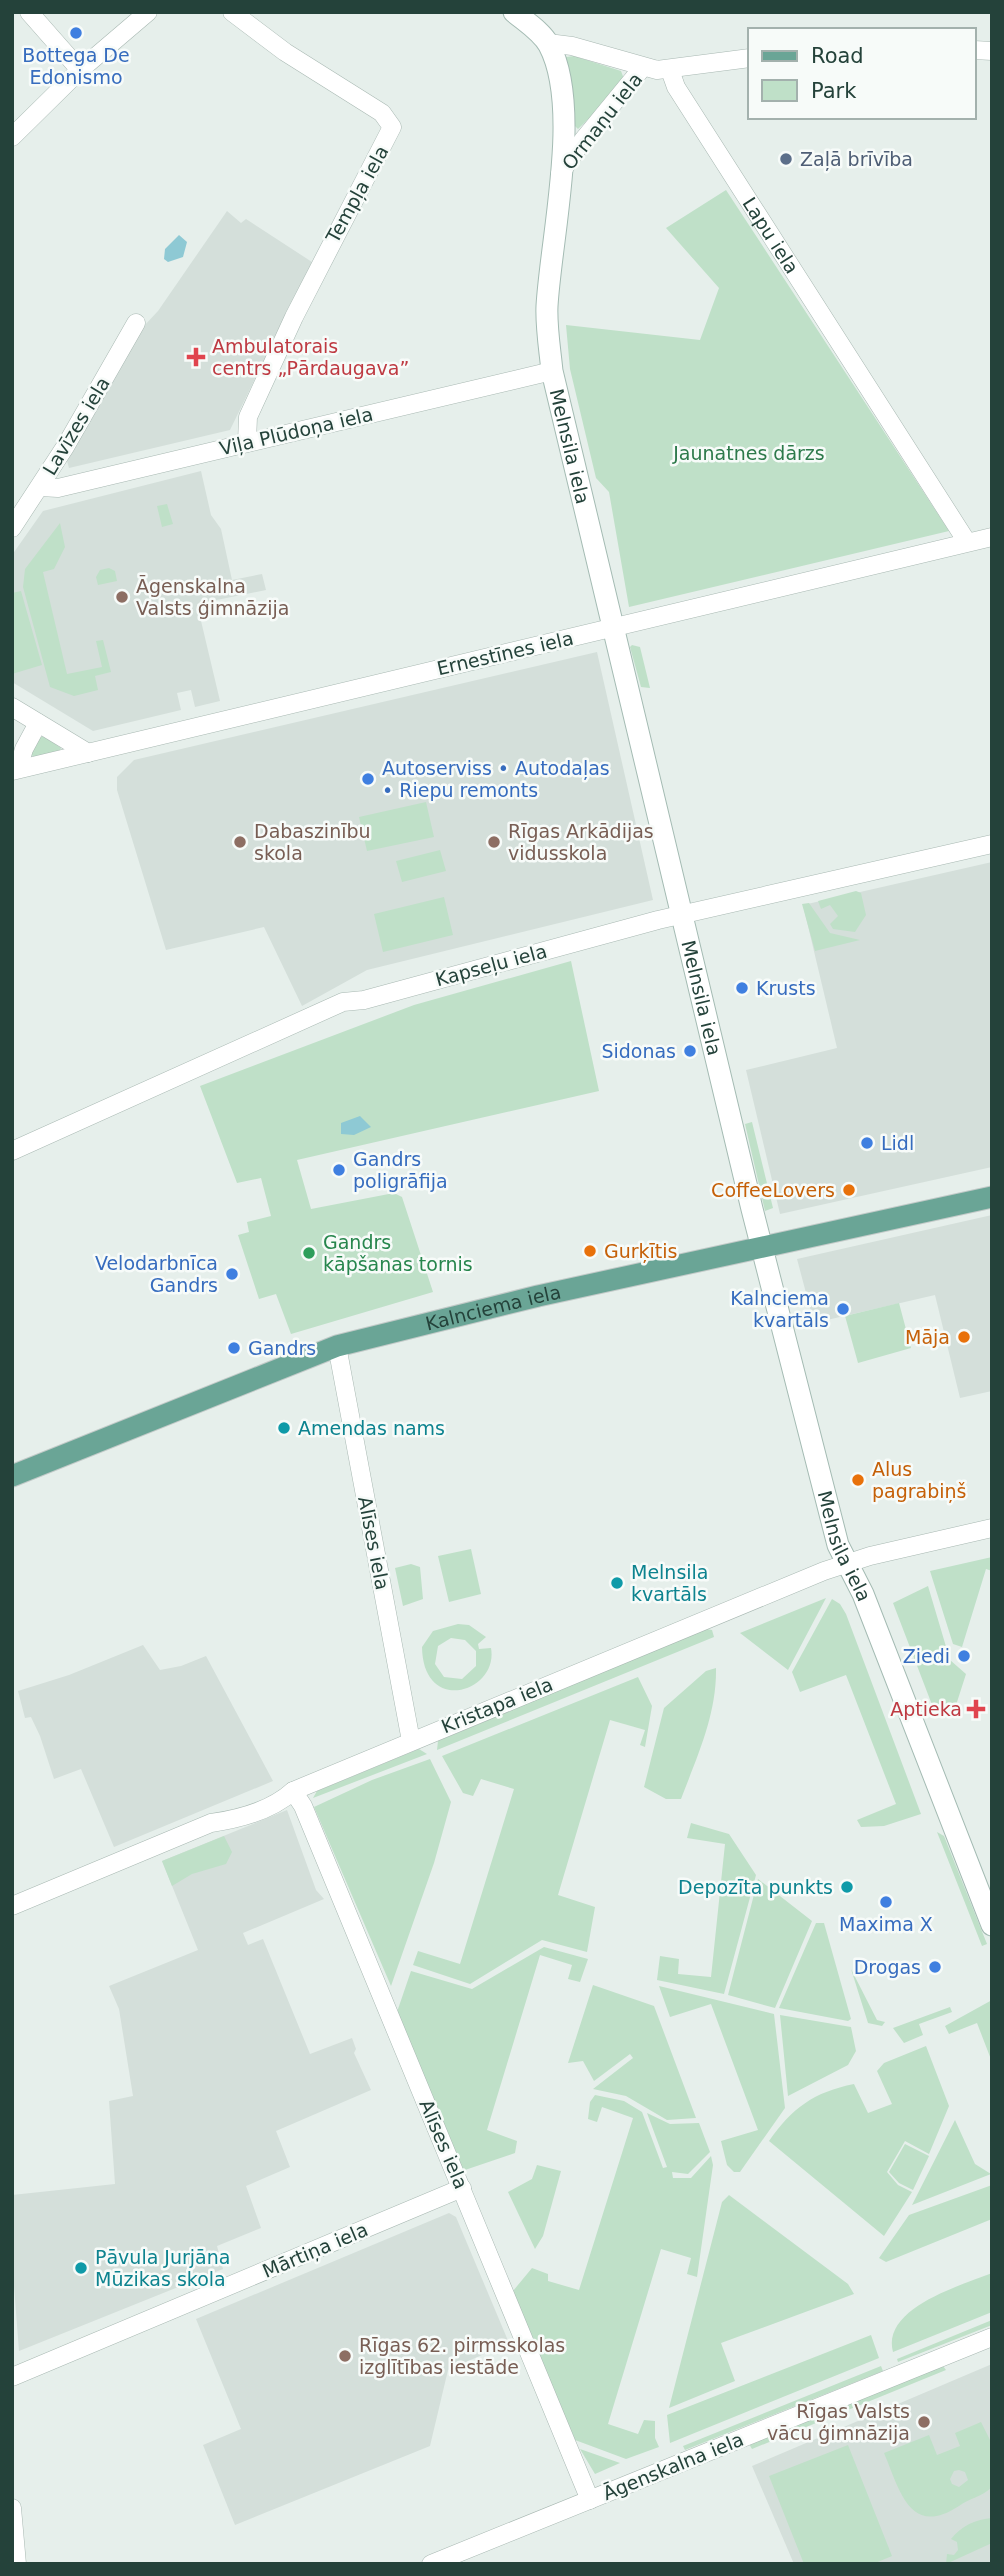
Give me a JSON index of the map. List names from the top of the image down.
{
  "streets": {
    "main road": ["Kalnciema iela"],
    "street": [
      "Ormaņu iela",
      "Tempļa iela",
      "Lapu iela",
      "Lavīzes iela",
      "Viļa Plūdoņa iela",
      "Melnsila iela",
      "Ernestīnes iela",
      "Kapseļu iela",
      "Alīses iela",
      "Kristapa iela",
      "Mārtiņa iela",
      "Āgenskalna iela"
    ]
  },
  "crossings": [
    ["Ormaņu iela", "Lapu iela"],
    ["Ormaņu iela", "Melnsila iela"],
    ["Tempļa iela", "Viļa Plūdoņa iela"],
    ["Lapu iela", "Ernestīnes iela"],
    ["Lavīzes iela", "Viļa Plūdoņa iela"],
    ["Viļa Plūdoņa iela", "Melnsila iela"],
    ["Melnsila iela", "Ernestīnes iela"],
    ["Melnsila iela", "Kapseļu iela"],
    ["Melnsila iela", "Kalnciema iela"],
    ["Melnsila iela", "Kristapa iela"],
    ["Kalnciema iela", "Alīses iela"],
    ["Alīses iela", "Kristapa iela"],
    ["Alīses iela", "Mārtiņa iela"],
    ["Alīses iela", "Āgenskalna iela"]
  ],
  "parks": ["Jaunatnes dārzs"],
  "places": {
    "other": [
      "Bottega De Edonismo",
      "Zaļā brīvība",
      "Āgenskalna Valsts ģimnāzija",
      "Autoserviss • Autodaļas • Riepu remonts",
      "Dabaszinību skola",
      "Rīgas Arkādijas vidusskola",
      "Krusts",
      "Sidonas",
      "Lidl",
      "Gandrs poligrāfija",
      "CoffeeLovers",
      "Gurķītis",
      "Gandrs kāpšanas tornis",
      "Velodarbnīca Gandrs",
      "Kalnciema kvartāls",
      "Māja",
      "Gandrs",
      "Amendas nams",
      "Alus pagrabiņš",
      "Melnsila kvartāls",
      "Ziedi",
      "Depozīta punkts",
      "Maxima X",
      "Drogas",
      "Pāvula Jurjāna Mūzikas skola",
      "Rīgas 62. pirmsskolas izglītības iestāde",
      "Rīgas Valsts vācu ģimnāzija"
    ],
    "health": ["Ambulatorais centrs „Pārdaugava”", "Aptieka"]
  },
  "legend": ["Road", "Park"]
}
